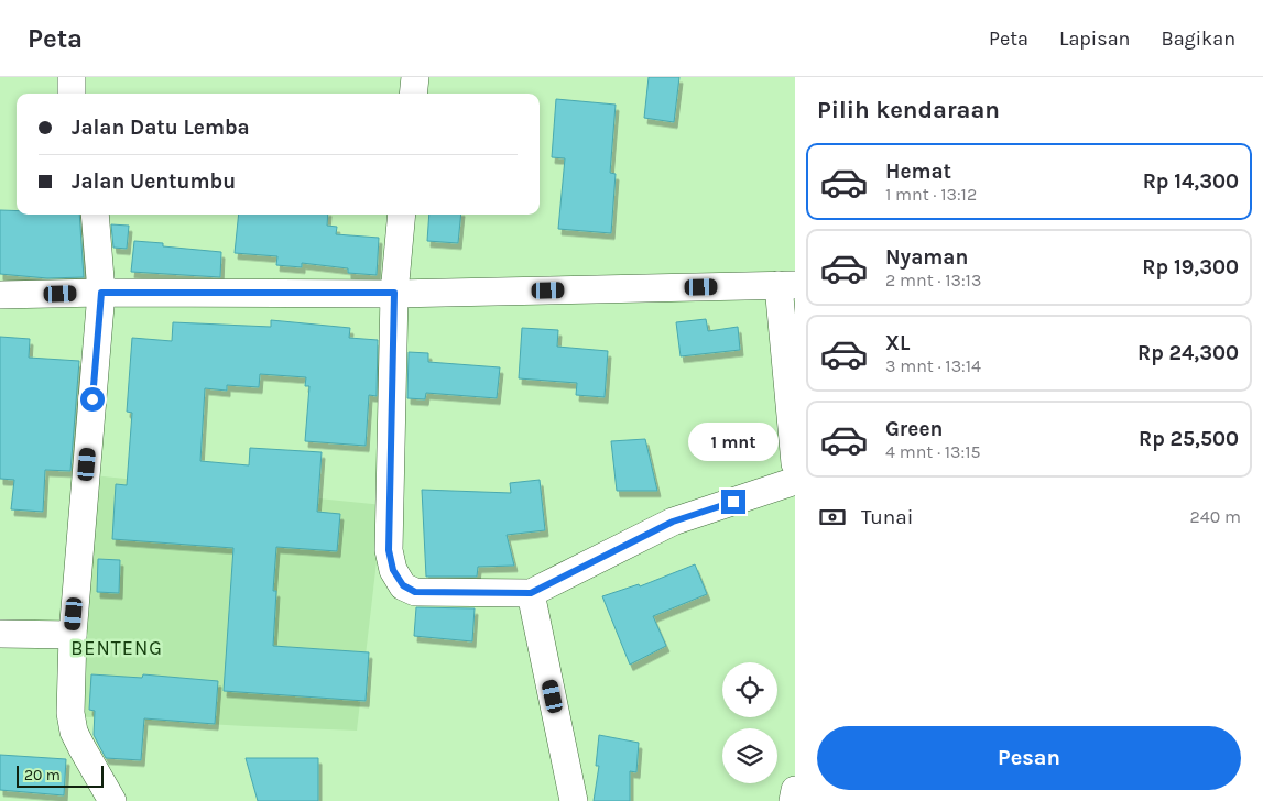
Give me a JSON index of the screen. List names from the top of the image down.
{
  "districts": ["BENTENG"],
  "scale_bar": "20 m",
  "page": {
    "header": "Peta",
    "nav": ["Peta", "Lapisan", "Bagikan"],
    "heading": "Pilih kendaraan",
    "banner": ["Jalan Datu Lemba", "Jalan Uentumbu"],
    "list": [
      {
        "name": "Hemat",
        "note": "1 mnt · 13:12",
        "value": "Rp 14,300"
      },
      {
        "name": "Nyaman",
        "note": "2 mnt · 13:13",
        "value": "Rp 19,300"
      },
      {
        "name": "XL",
        "note": "3 mnt · 13:14",
        "value": "Rp 24,300"
      },
      {
        "name": "Green",
        "note": "4 mnt · 13:15",
        "value": "Rp 25,500"
      }
    ],
    "bubble": "1 mnt",
    "pay": ["Tunai", "240 m"],
    "buttons": "Pesan",
    "scale": "20 m"
  }
}
